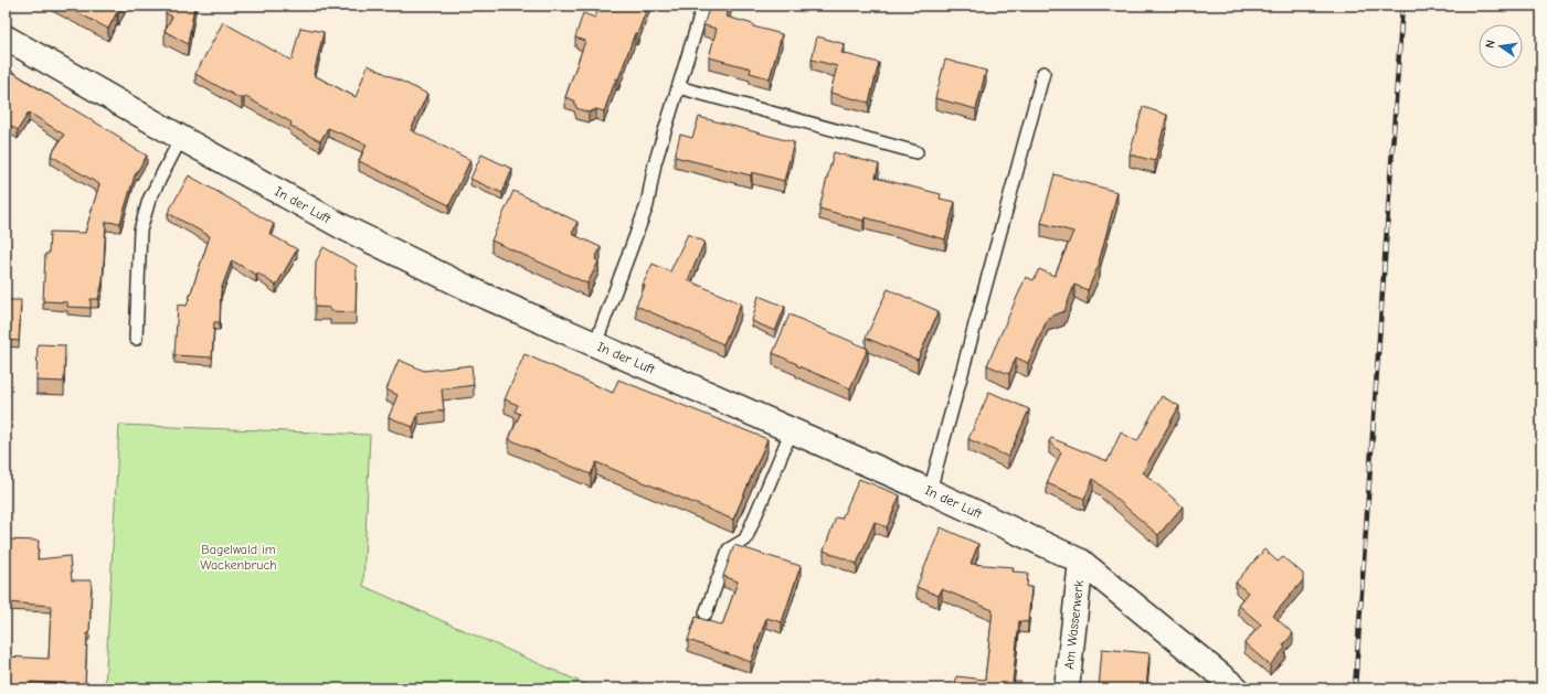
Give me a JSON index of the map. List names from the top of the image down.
{
  "streets": {
    "street": ["In der Luft", "Am Wasserwerk"]
  },
  "crossings": [
    ["In der Luft", "Am Wasserwerk"]
  ],
  "parks": ["Bagelwald im Wackenbruch"],
  "north": "left"
}
